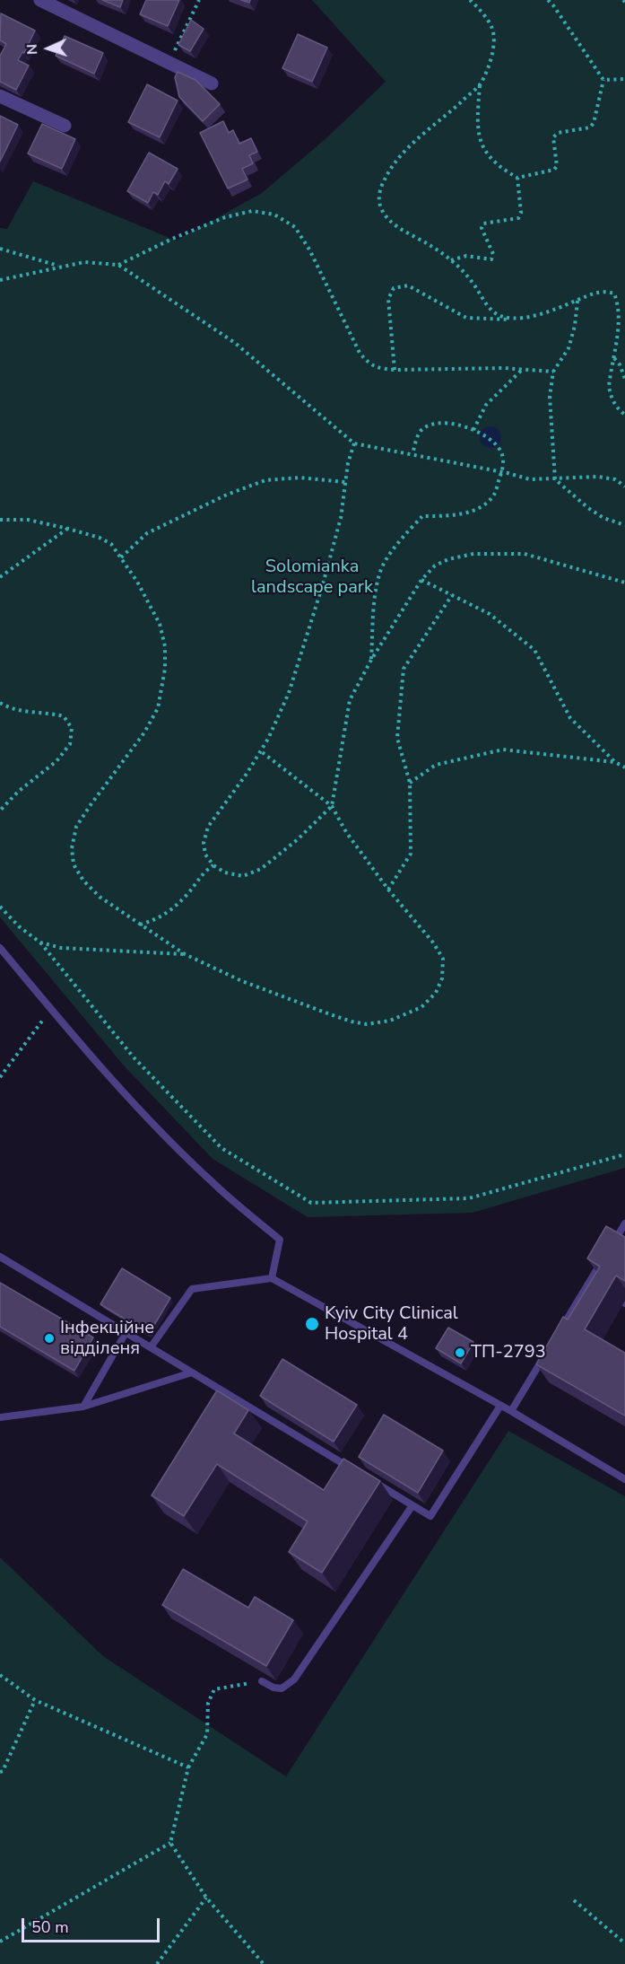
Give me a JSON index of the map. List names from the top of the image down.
{
  "parks": ["Solomianka landscape park"],
  "places": ["Kyiv City Clinical Hospital 4", "Інфекційне відділеня", "ТП-2793"],
  "scale_bar": "50 m",
  "north": "left"
}
